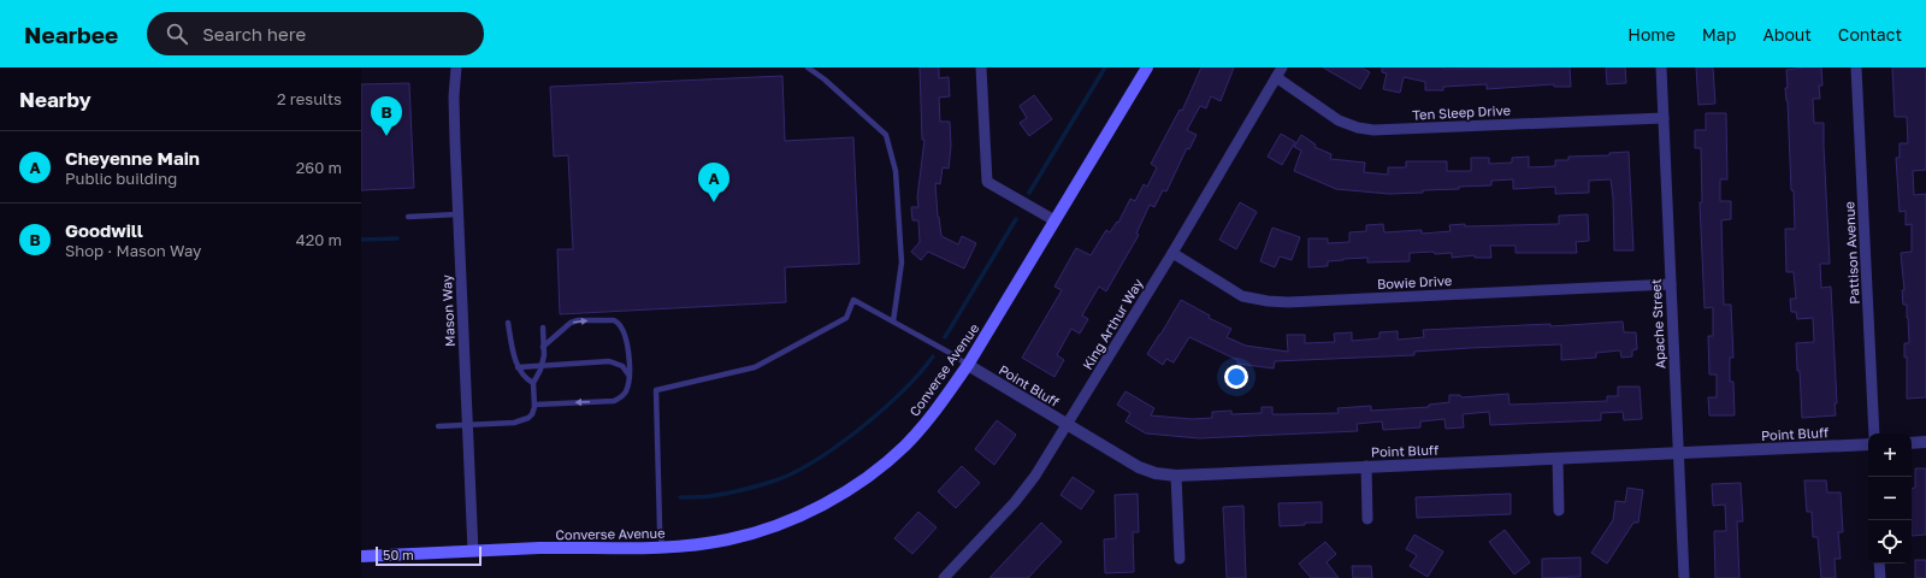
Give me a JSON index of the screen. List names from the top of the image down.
{
  "streets": {
    "main road": ["Converse Avenue"],
    "street": [
      "Ten Sleep Drive",
      "Pattison Avenue",
      "Bowie Drive",
      "Mason Way",
      "King Arthur Way",
      "Apache Street",
      "Point Bluff"
    ]
  },
  "crossings": [
    ["Ten Sleep Drive", "King Arthur Way"],
    ["Ten Sleep Drive", "Apache Street"],
    ["Bowie Drive", "King Arthur Way"],
    ["Bowie Drive", "Apache Street"],
    ["Mason Way", "Converse Avenue"],
    ["King Arthur Way", "Point Bluff"],
    ["Apache Street", "Point Bluff"],
    ["Converse Avenue", "Point Bluff"]
  ],
  "scale_bar": "50 m",
  "page": {
    "header": "Nearbee",
    "search": "Search here",
    "nav": [
      "Home",
      "Map",
      "About",
      "Contact"
    ],
    "heading": ["Nearby", "2 results"],
    "pins": ["B", "A"],
    "list": [
      {
        "mark": "A",
        "name": "Cheyenne Main",
        "note": "Public building",
        "value": "260 m"
      },
      {
        "mark": "B",
        "name": "Goodwill",
        "note": "Shop · Mason Way",
        "value": "420 m"
      }
    ],
    "map_buttons": ["+", "−"],
    "scale": "50 m"
  }
}
